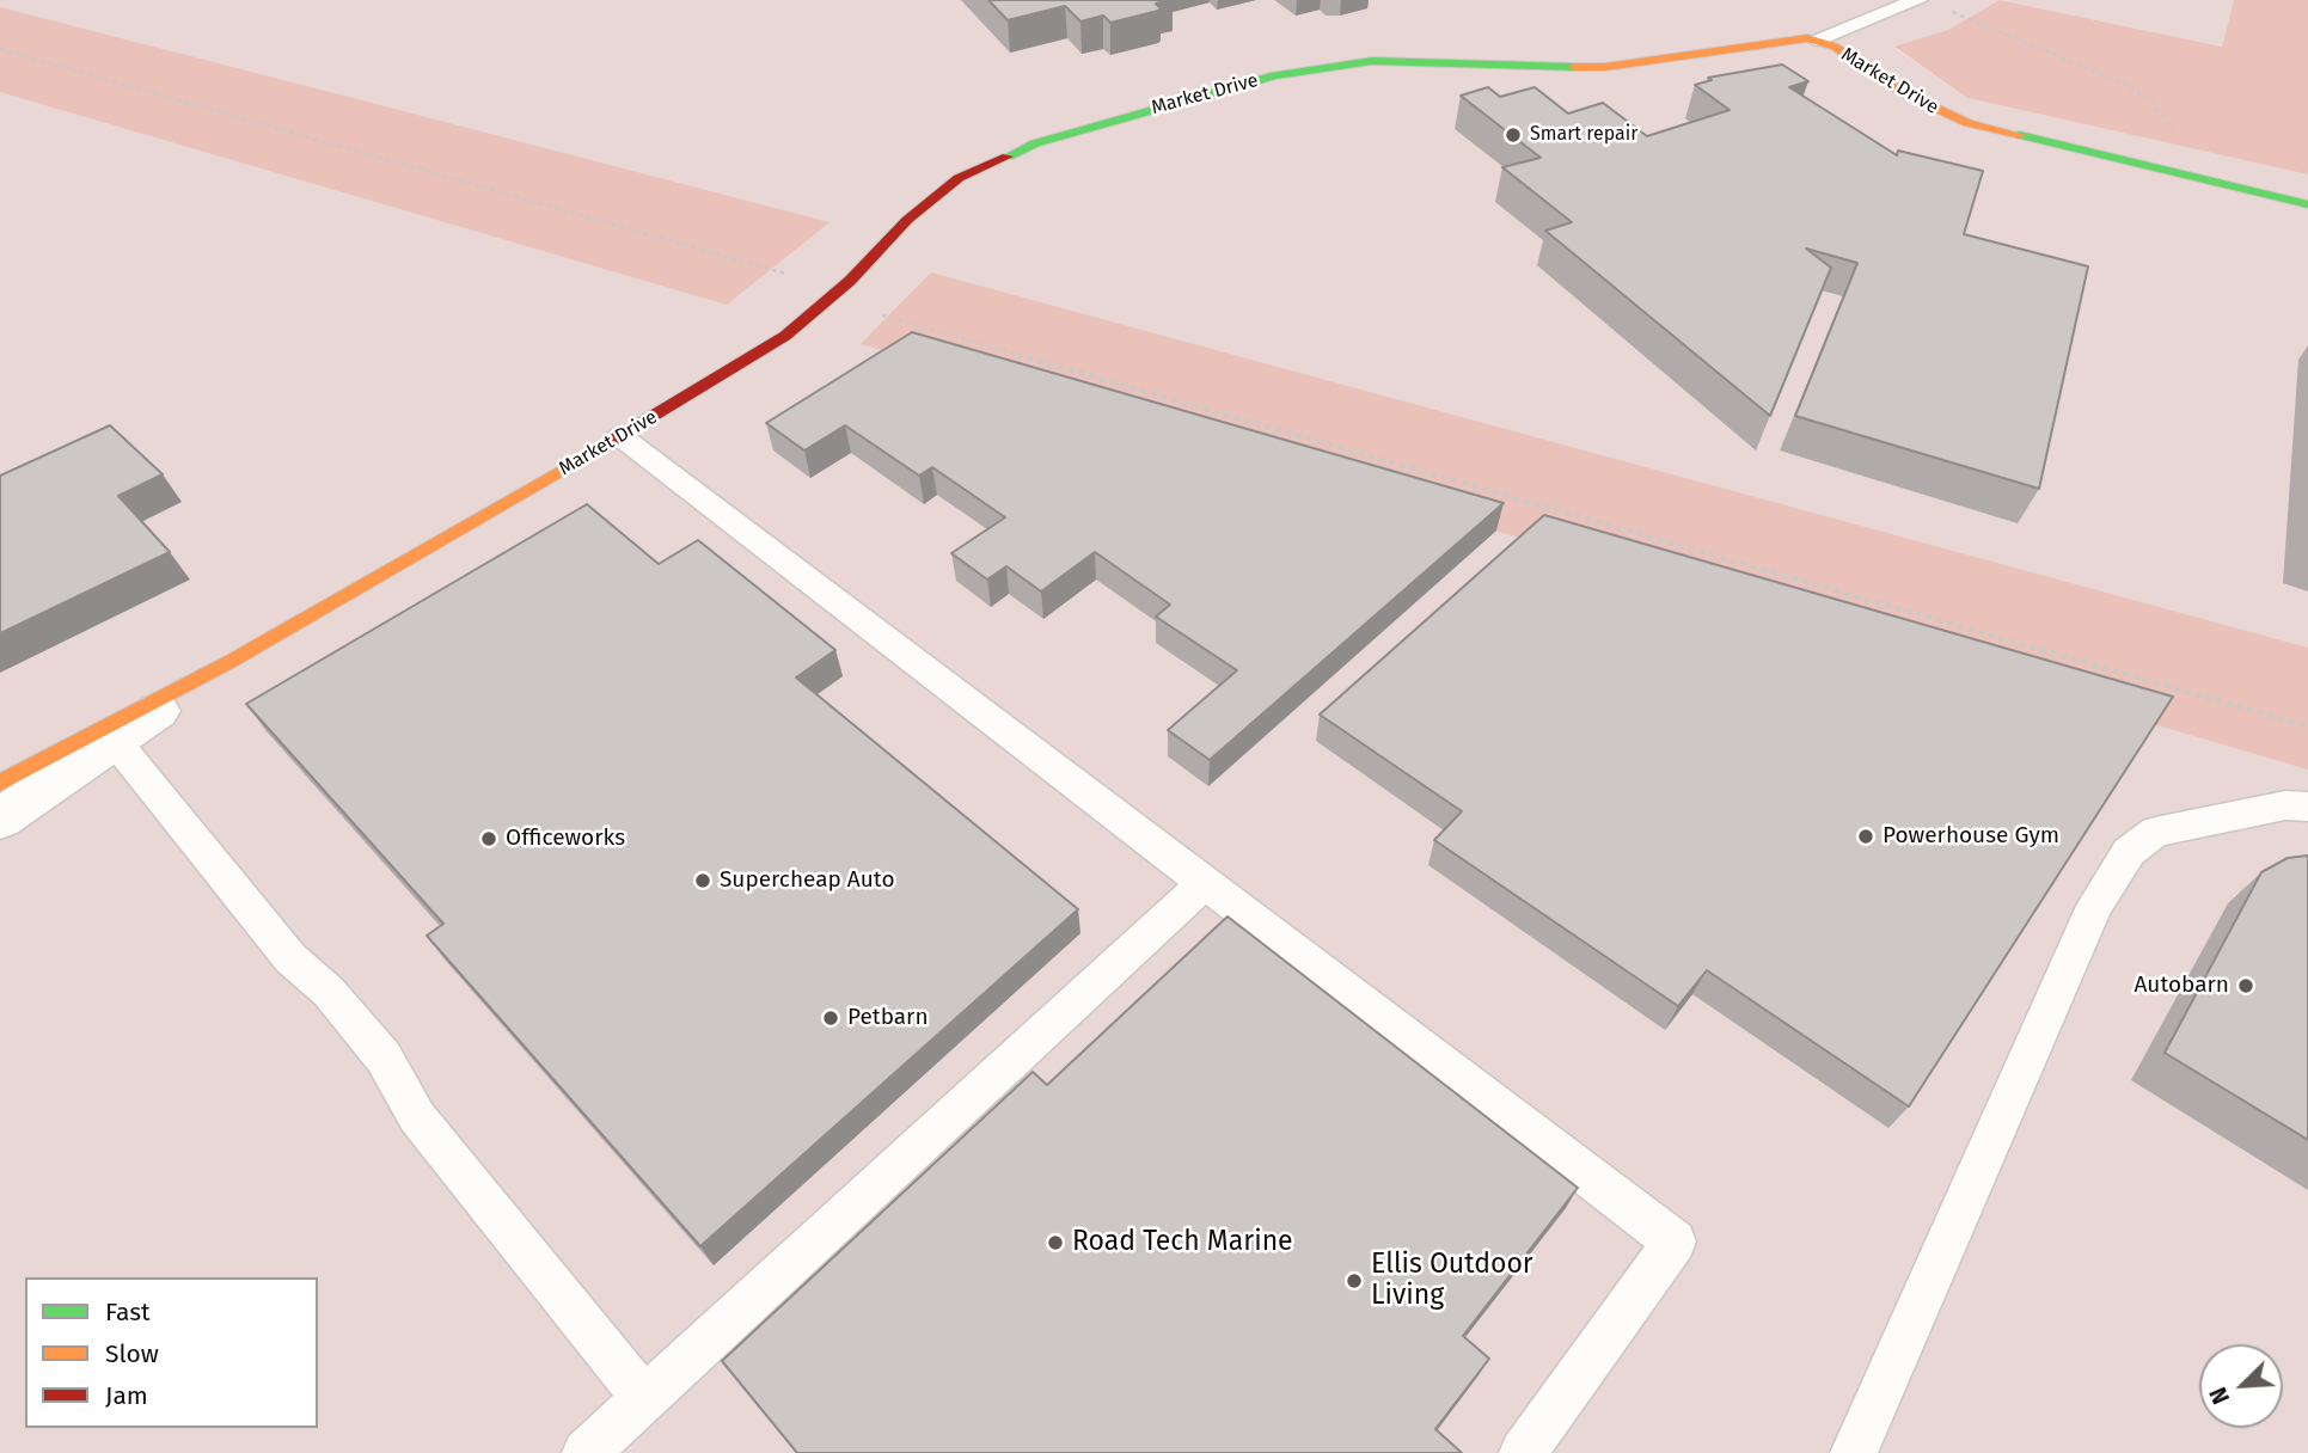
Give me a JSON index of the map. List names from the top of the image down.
{
  "streets": {
    "street": ["Market Drive"]
  },
  "places": [
    "Smart repair",
    "Powerhouse Gym",
    "Officeworks",
    "Supercheap Auto",
    "Autobarn",
    "Petbarn",
    "Road Tech Marine",
    "Ellis Outdoor Living"
  ],
  "legend": ["Fast", "Slow", "Jam"],
  "north": "bottom left"
}
